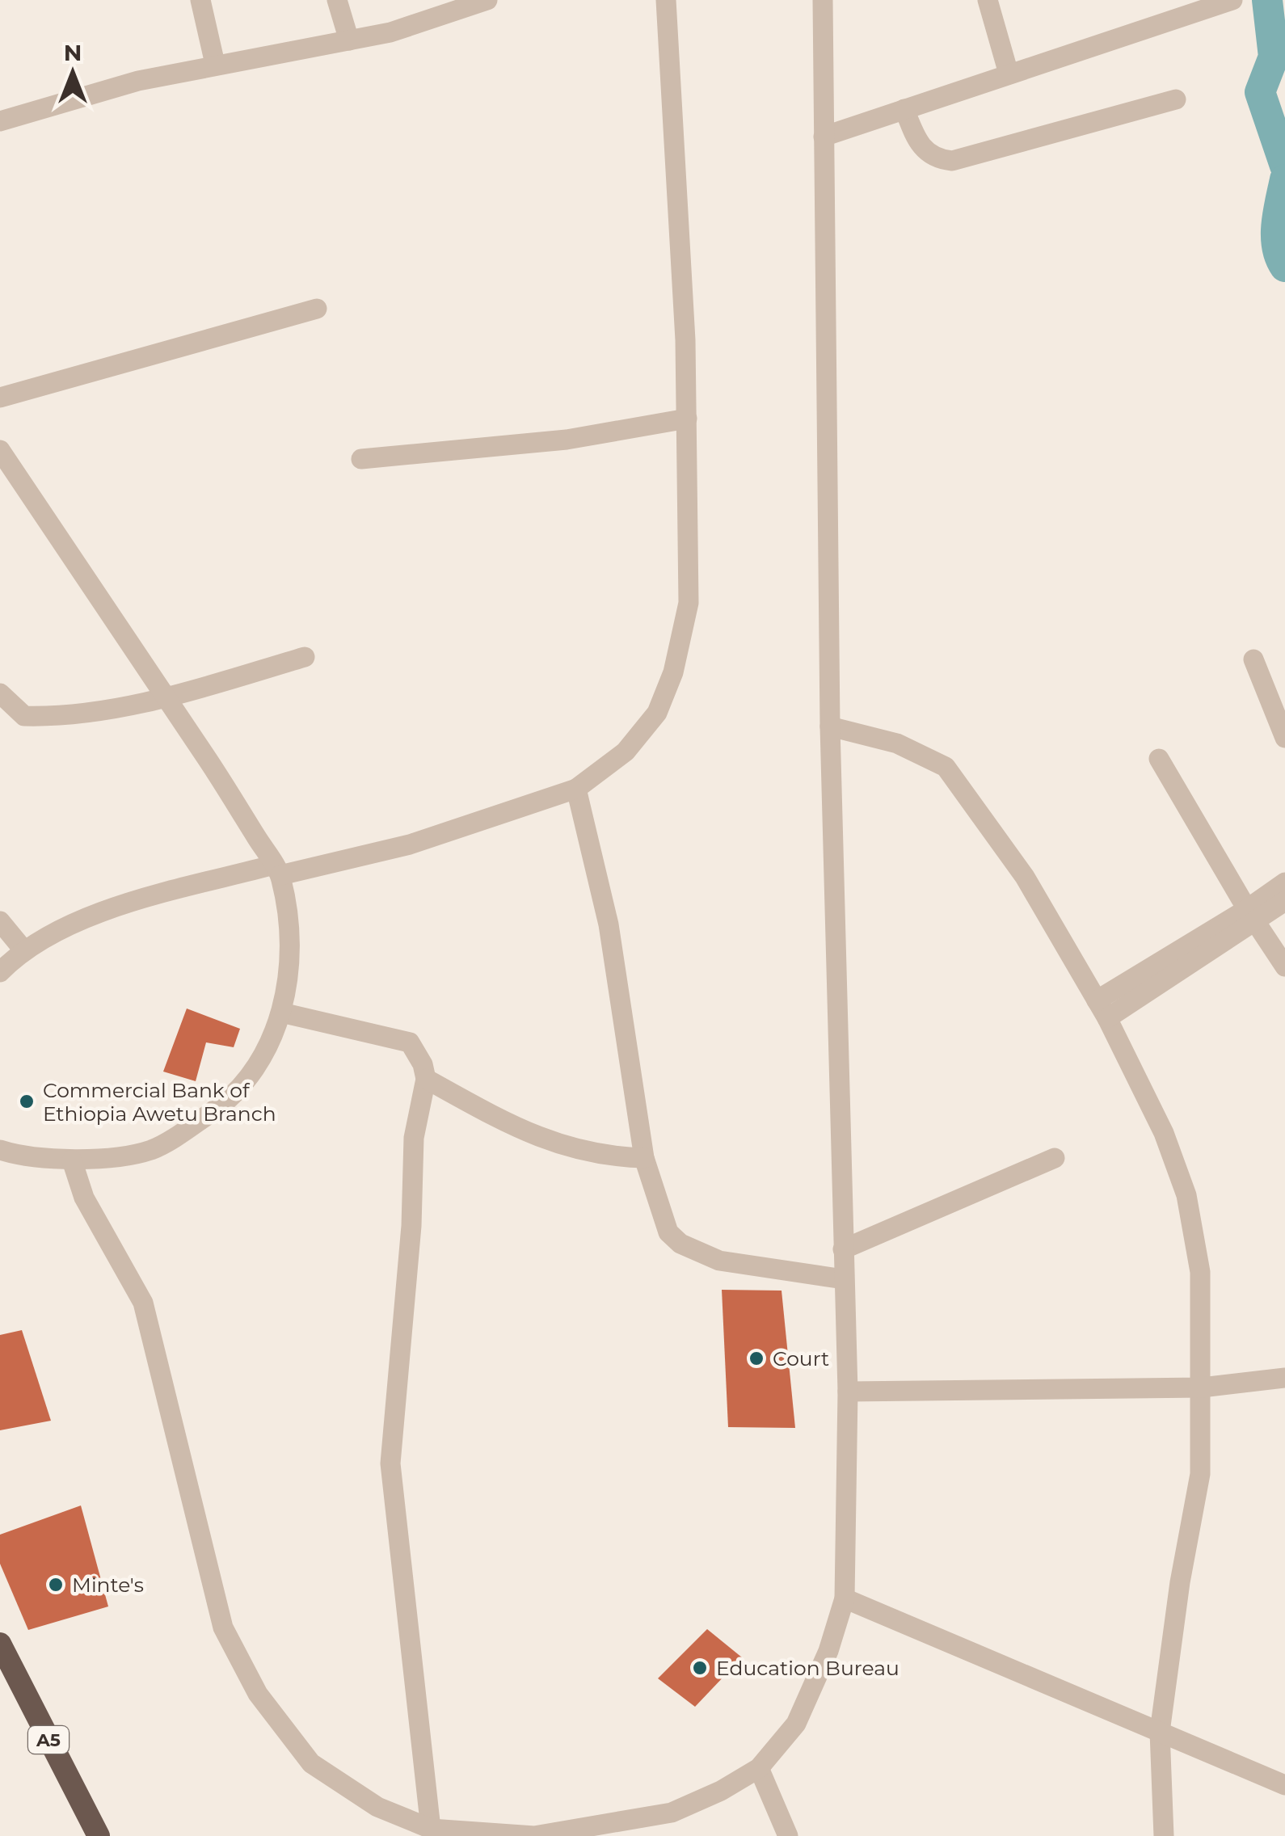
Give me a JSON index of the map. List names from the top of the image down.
{
  "streets": {
    "highway": ["A5"]
  },
  "places": [
    "Commercial Bank of Ethiopia Awetu Branch",
    "Court",
    "Minte's",
    "Education Bureau"
  ],
  "north": "top"
}
